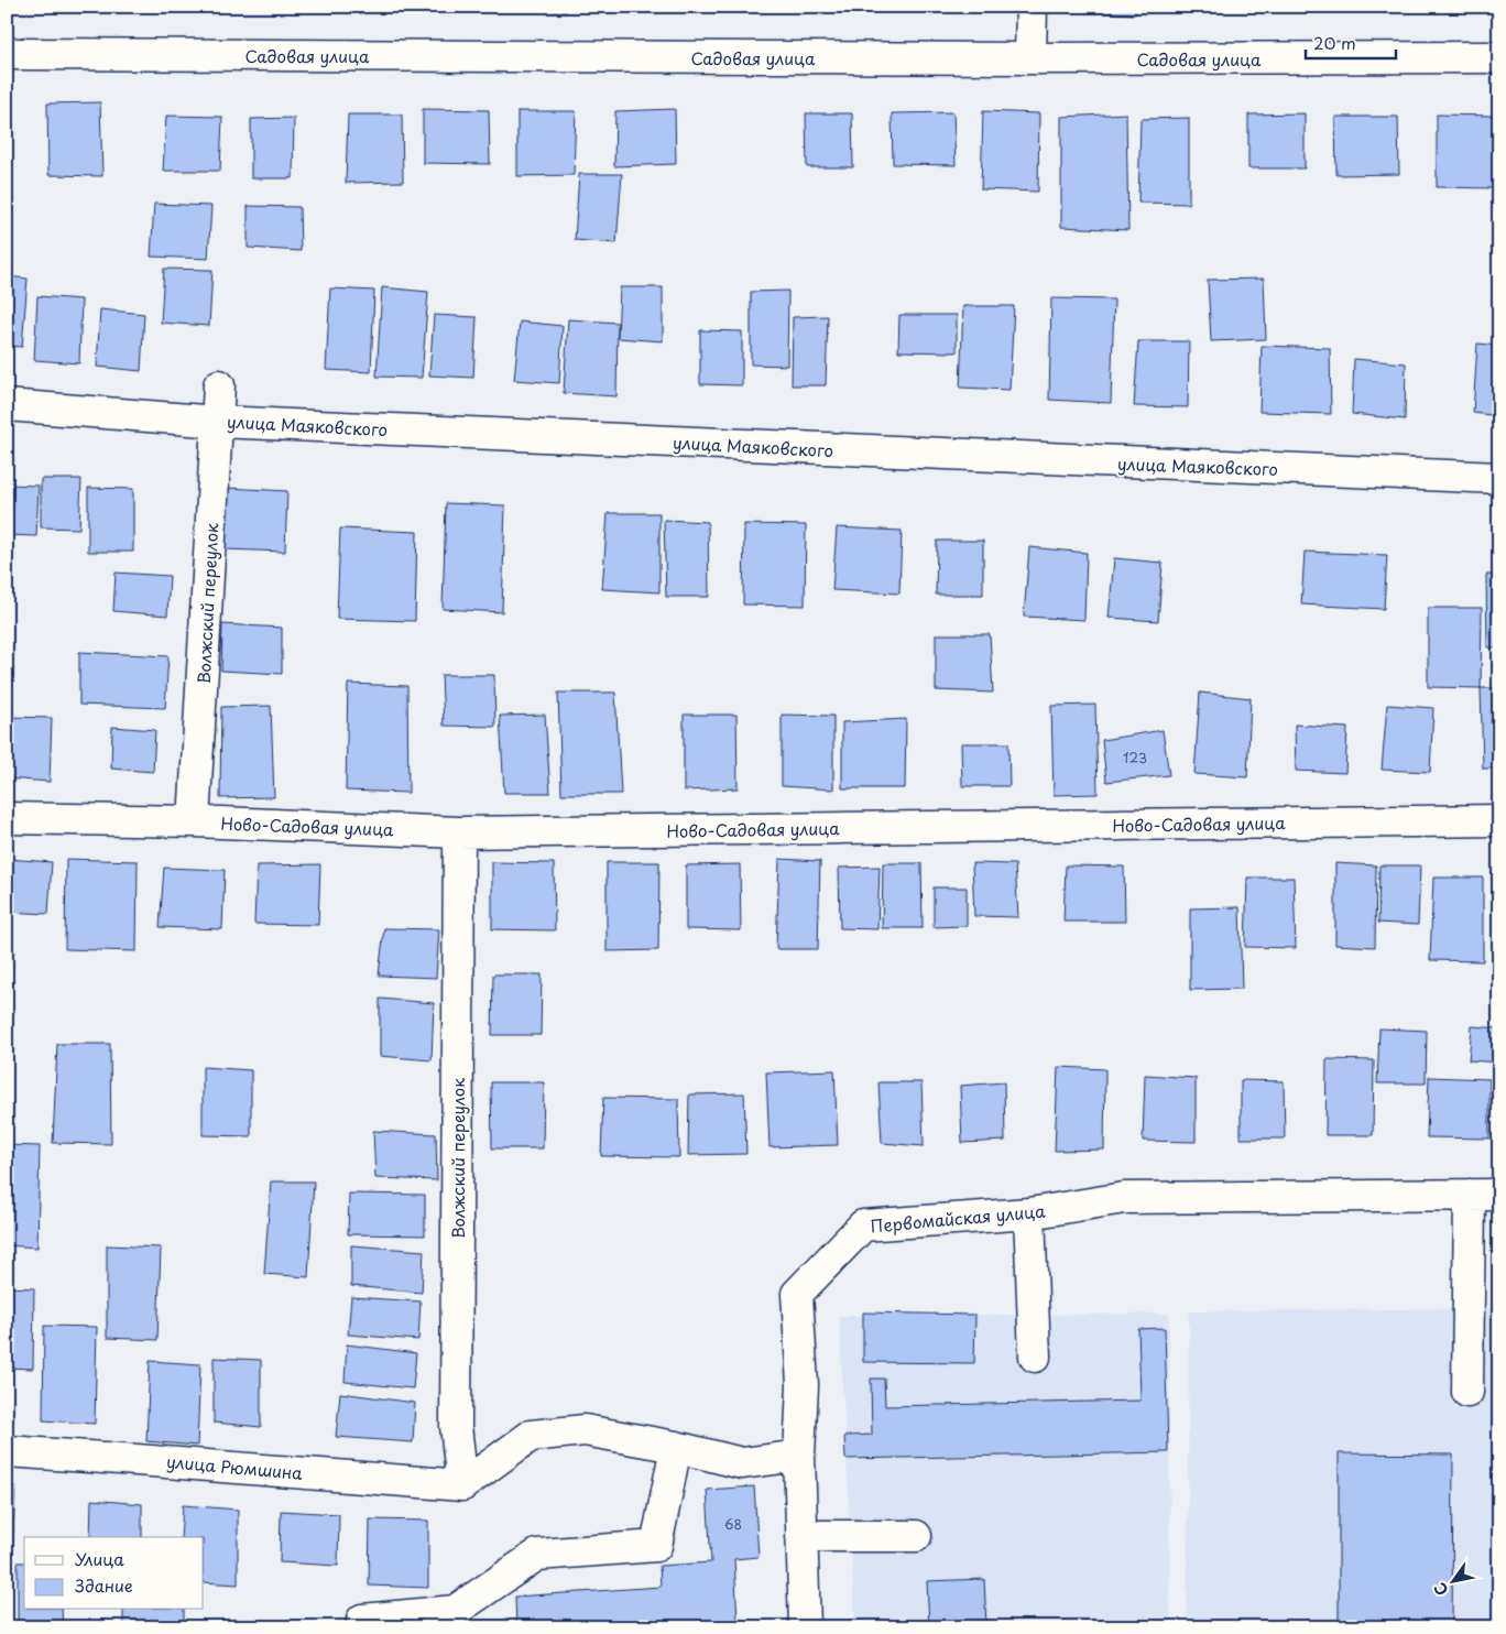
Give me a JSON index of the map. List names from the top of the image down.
{
  "streets": {
    "street": [
      "Садовая улица",
      "улица Маяковского",
      "Волжский переулок",
      "Ново-Садовая улица",
      "Первомайская улица",
      "улица Рюмшина"
    ]
  },
  "crossings": [
    ["улица Маяковского", "Волжский переулок"],
    ["Волжский переулок", "Ново-Садовая улица"],
    ["Волжский переулок", "улица Рюмшина"]
  ],
  "house_numbers": ["123", "68"],
  "legend": ["Улица", "Здание"],
  "scale_bar": "20 m",
  "north": "bottom left"
}
